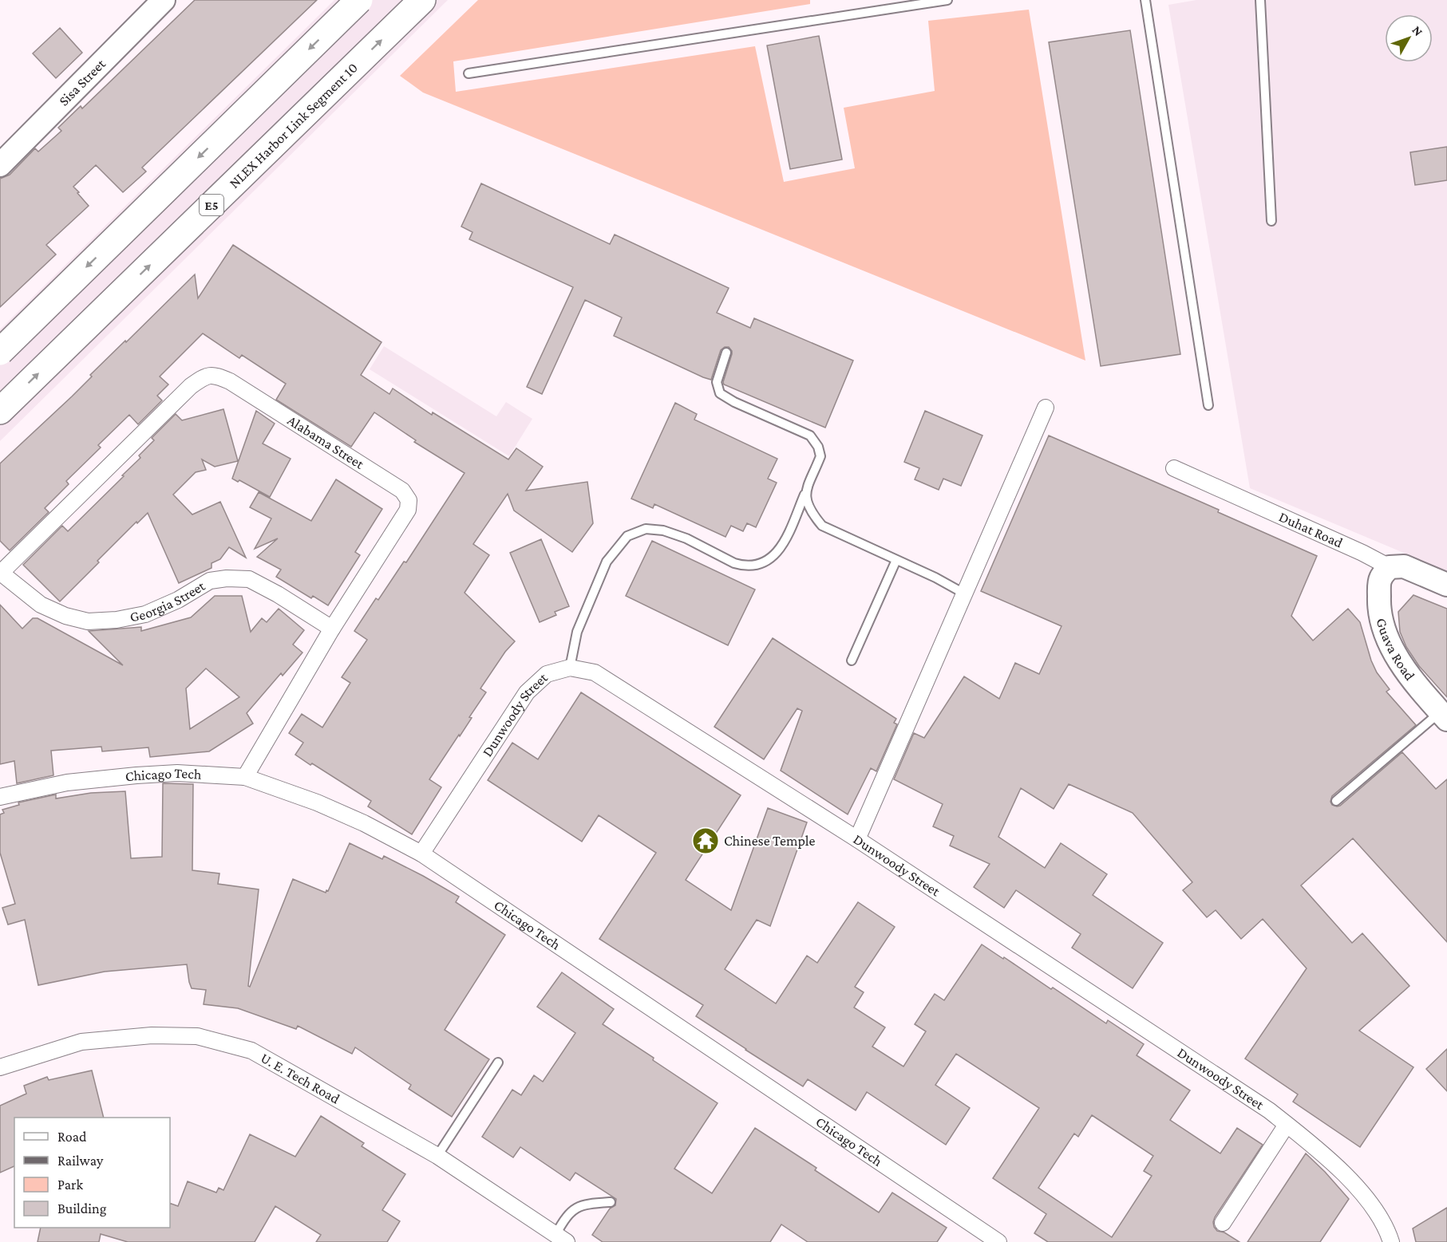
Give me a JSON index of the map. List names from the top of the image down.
{
  "streets": {
    "highway": ["NLEX Harbor Link Segment 10", "E5"],
    "street": [
      "Sisa Street",
      "Alabama Street",
      "Duhat Road",
      "Georgia Street",
      "Guava Road",
      "Dunwoody Street",
      "Chicago Tech",
      "U. E. Tech Road"
    ]
  },
  "crossings": [
    ["Alabama Street", "Georgia Street"],
    ["Alabama Street", "Chicago Tech"],
    ["Duhat Road", "Guava Road"],
    ["Dunwoody Street", "Chicago Tech"]
  ],
  "places": {
    "temple": ["Chinese Temple"]
  },
  "legend": [
    "Road",
    "Railway",
    "Park",
    "Building"
  ],
  "north": "top right"
}
